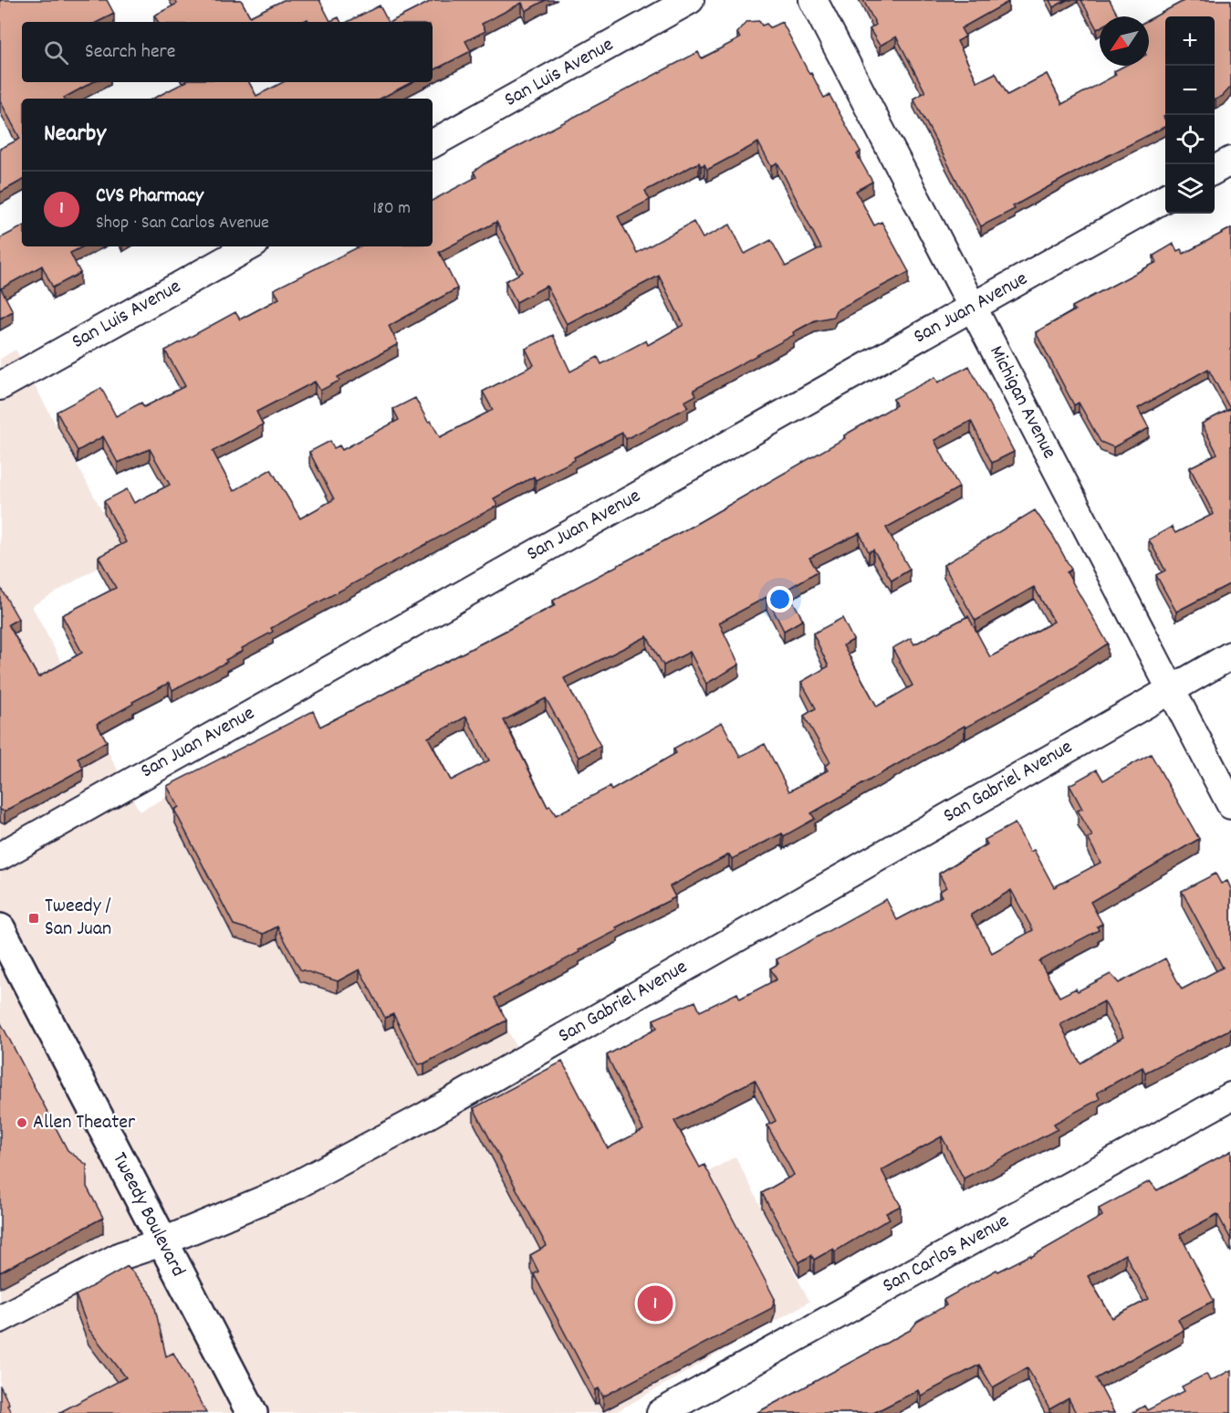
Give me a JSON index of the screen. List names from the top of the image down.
{
  "streets": {
    "main road": ["Tweedy Boulevard"],
    "street": [
      "San Luis Avenue",
      "San Juan Avenue",
      "Michigan Avenue",
      "San Gabriel Avenue",
      "San Carlos Avenue"
    ]
  },
  "crossings": [
    ["San Juan Avenue", "Michigan Avenue"],
    ["Michigan Avenue", "San Gabriel Avenue"],
    ["San Gabriel Avenue", "Tweedy Boulevard"]
  ],
  "places": {
    "transit": ["Tweedy / San Juan"],
    "other": ["Allen Theater"]
  },
  "north": "bottom left",
  "page": {
    "map_buttons": ["+", "−"],
    "search": "Search here",
    "heading": "Nearby",
    "list": [
      {
        "mark": "1",
        "name": "CVS Pharmacy",
        "note": "Shop · San Carlos Avenue",
        "value": "180 m"
      }
    ],
    "pins": "1"
  }
}
